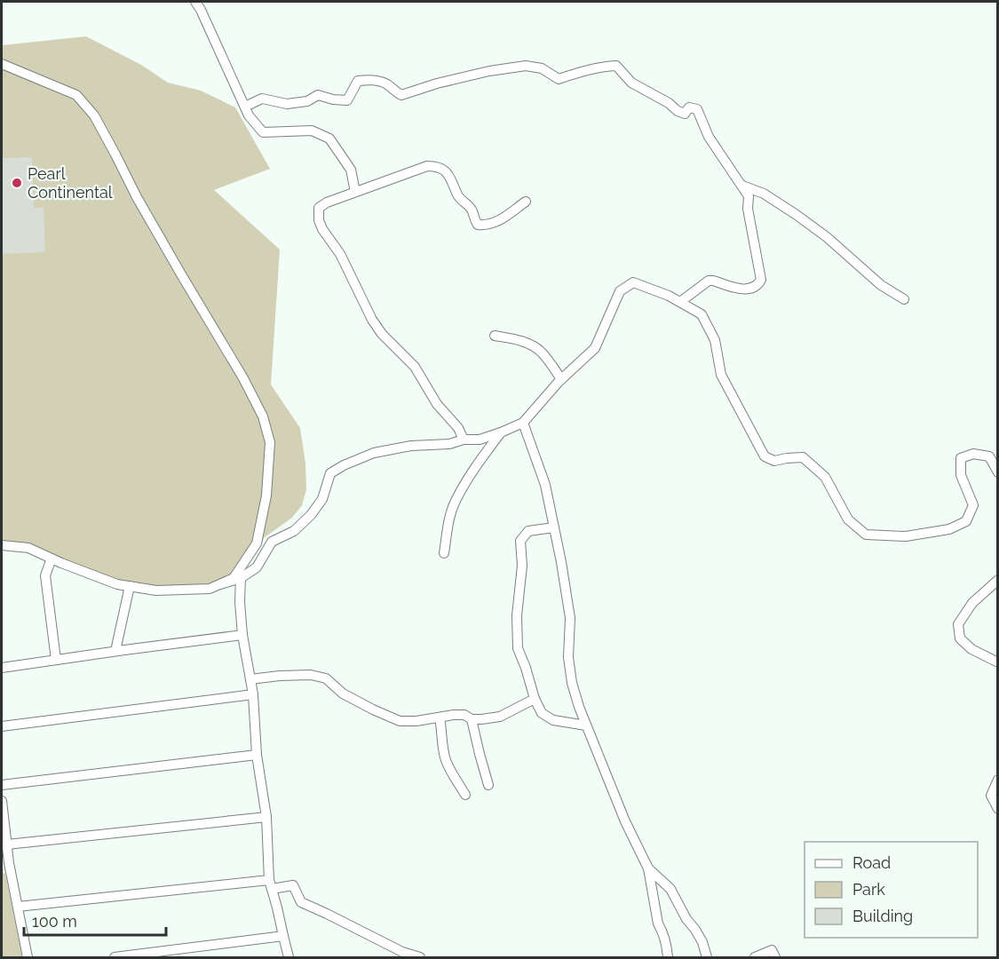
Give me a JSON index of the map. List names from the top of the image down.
{
  "places": ["Pearl Continental"],
  "legend": ["Road", "Park", "Building"],
  "scale_bar": "100 m"
}
